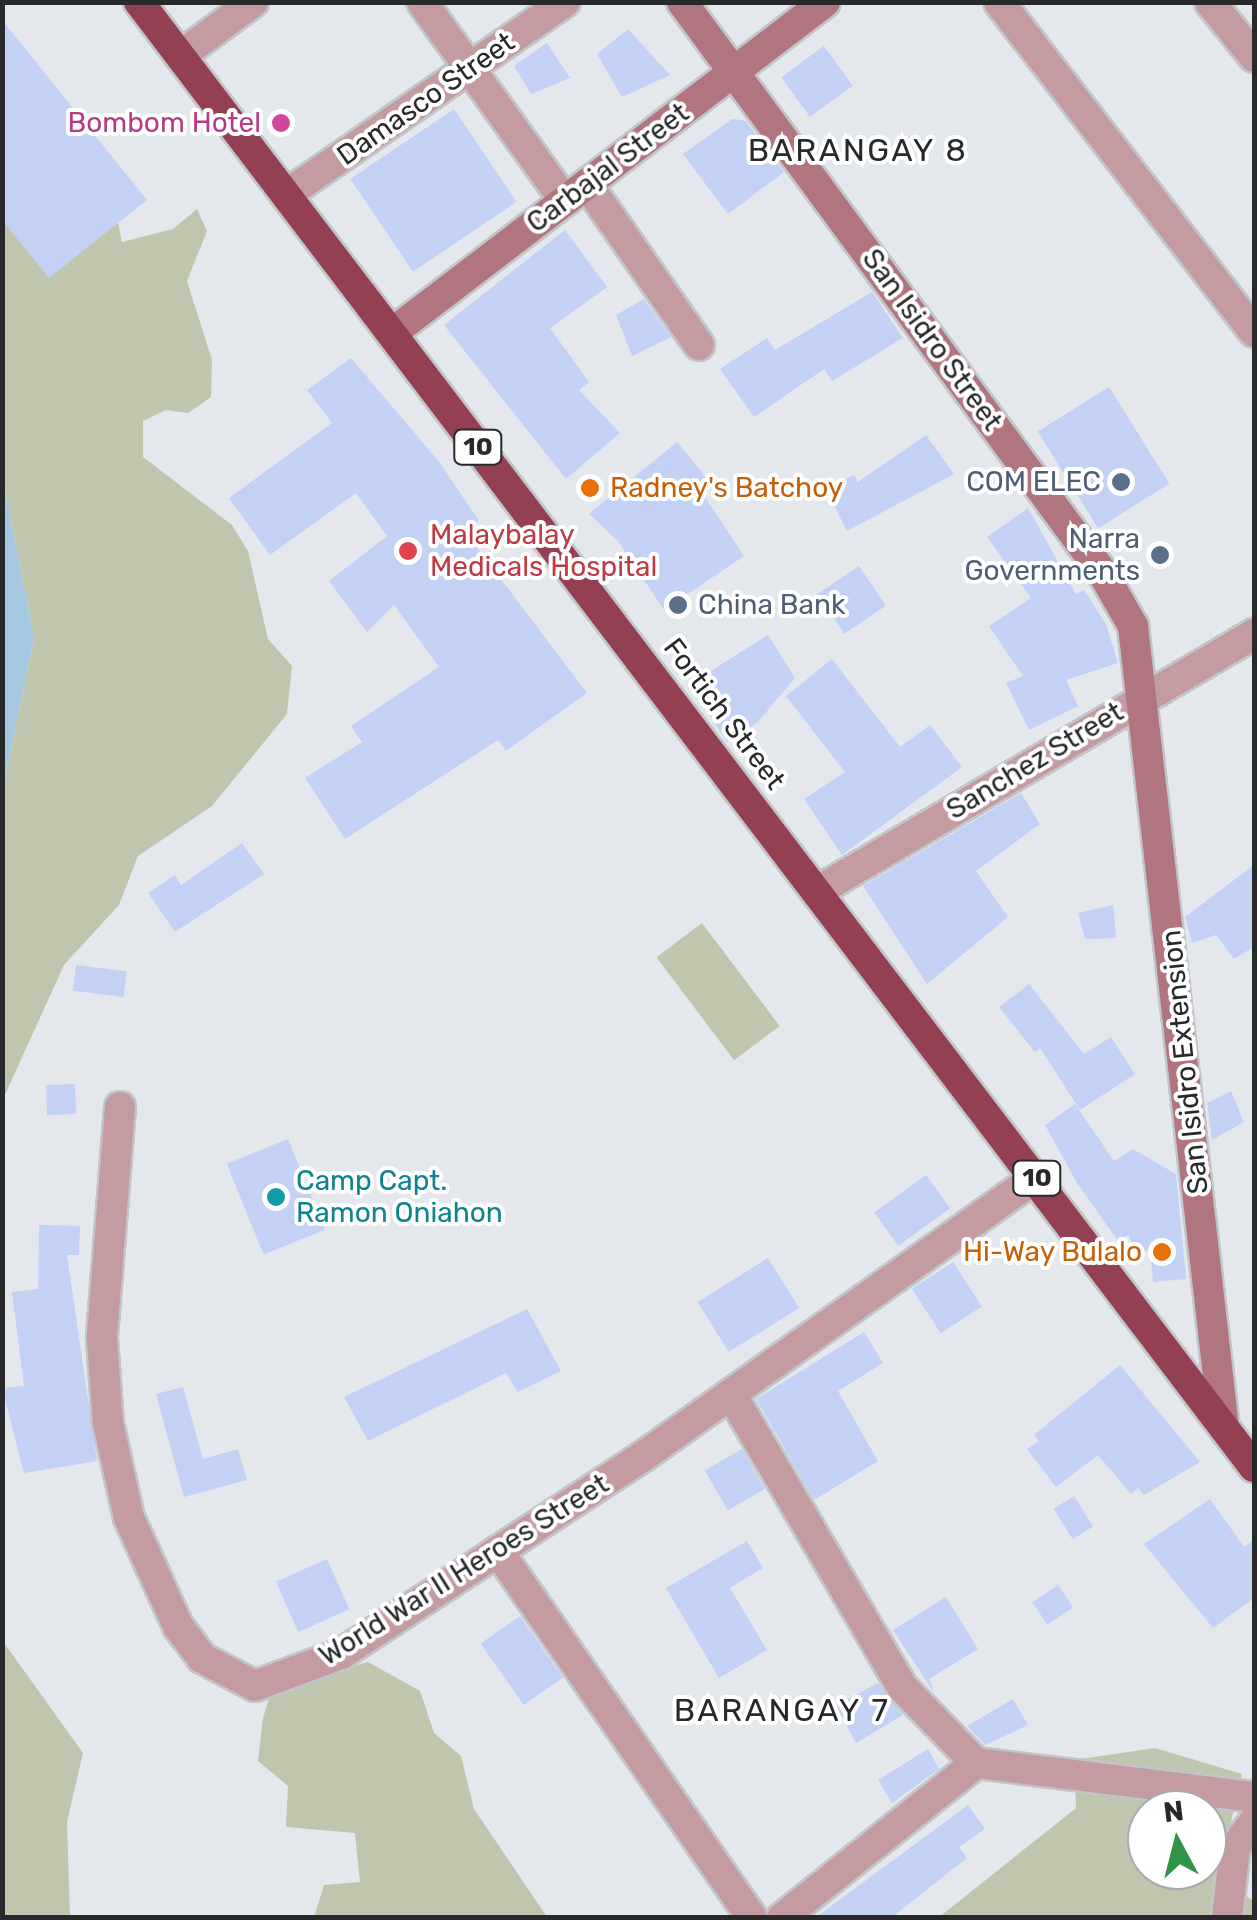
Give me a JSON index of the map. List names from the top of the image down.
{
  "streets": {
    "highway": ["10", "Fortich Street"],
    "street": [
      "Damasco Street",
      "Carbajal Street",
      "San Isidro Street",
      "Sanchez Street",
      "San Isidro Extension",
      "World War II Heroes Street"
    ]
  },
  "crossings": [
    ["Damasco Street", "Fortich Street"],
    ["Carbajal Street", "San Isidro Street"],
    ["Carbajal Street", "Fortich Street"],
    ["San Isidro Street", "Sanchez Street"],
    ["San Isidro Street", "San Isidro Extension"],
    ["Fortich Street", "Sanchez Street"],
    ["Fortich Street", "San Isidro Extension"],
    ["Fortich Street", "World War II Heroes Street"],
    ["Sanchez Street", "San Isidro Extension"]
  ],
  "districts": ["BARANGAY 8", "BARANGAY 7"],
  "places": [
    "Bombom Hotel",
    "COM ELEC",
    "Radney's Batchoy",
    "Malaybalay Medicals Hospital",
    "Narra Governments",
    "China Bank",
    "Camp Capt. Ramon Oniahon",
    "Hi-Way Bulalo"
  ],
  "north": "top"
}
